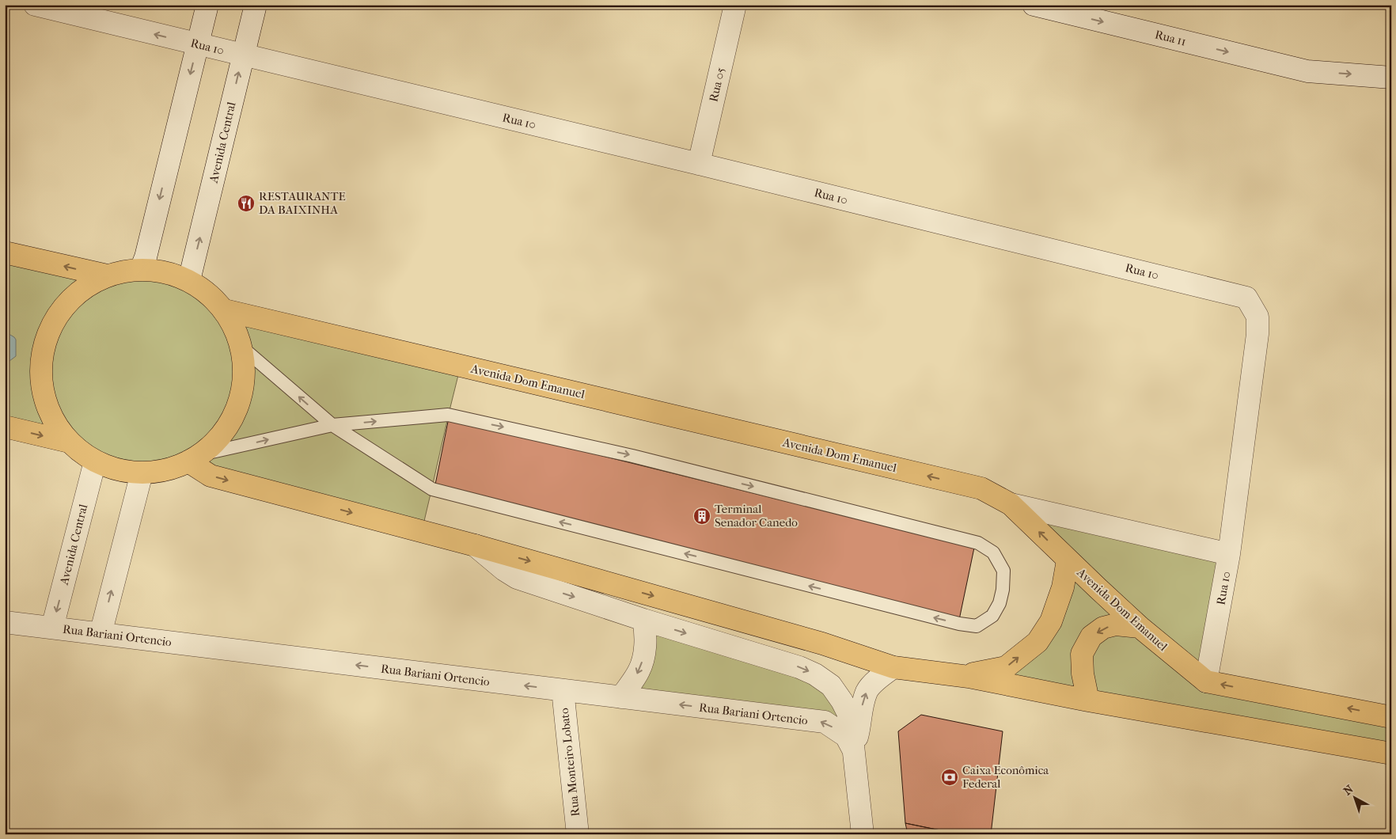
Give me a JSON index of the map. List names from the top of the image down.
{
  "streets": {
    "main road": ["Avenida Dom Emanuel"],
    "street": [
      "Rua 11",
      "Rua 10",
      "Rua 05",
      "Avenida Central",
      "Rua Bariani Ortencio",
      "Rua Monteiro Lobato"
    ]
  },
  "crossings": [
    ["Rua 10", "Rua 05"],
    ["Rua 10", "Avenida Central"],
    ["Rua 10", "Avenida Dom Emanuel"],
    ["Avenida Central", "Rua Bariani Ortencio"],
    ["Rua Bariani Ortencio", "Rua Monteiro Lobato"]
  ],
  "one_way": ["Rua 11", "Rua Bariani Ortencio"],
  "places": {
    "restaurant": ["RESTAURANTE DA BAIXINHA"],
    "building": ["Terminal Senador Canedo"],
    "bank": ["Caixa Econômica Federal"]
  },
  "north": "top left"
}
